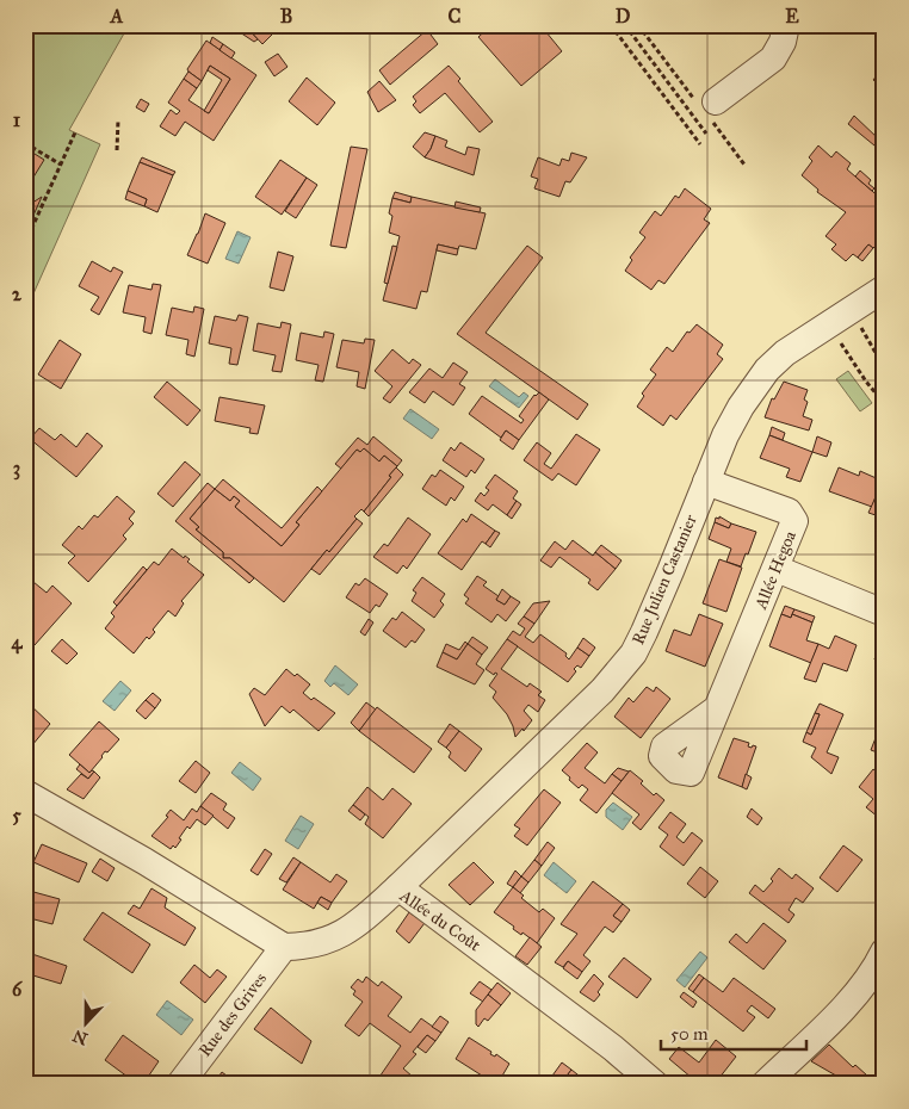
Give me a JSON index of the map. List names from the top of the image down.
{
  "streets": {
    "street": [
      "Allée Hegoa",
      "Rue Julien Castanier",
      "Allée du Coût",
      "Rue des Grives"
    ]
  },
  "crossings": [
    ["Allée Hegoa", "Rue Julien Castanier"],
    ["Rue Julien Castanier", "Allée du Coût"],
    ["Allée du Coût", "Rue des Grives"]
  ],
  "scale_bar": "50 m",
  "north": "bottom",
  "grid": {
    "columns": [
      "A",
      "B",
      "C",
      "D",
      "E"
    ],
    "rows": [
      "1",
      "2",
      "3",
      "4",
      "5",
      "6"
    ]
  }
}
